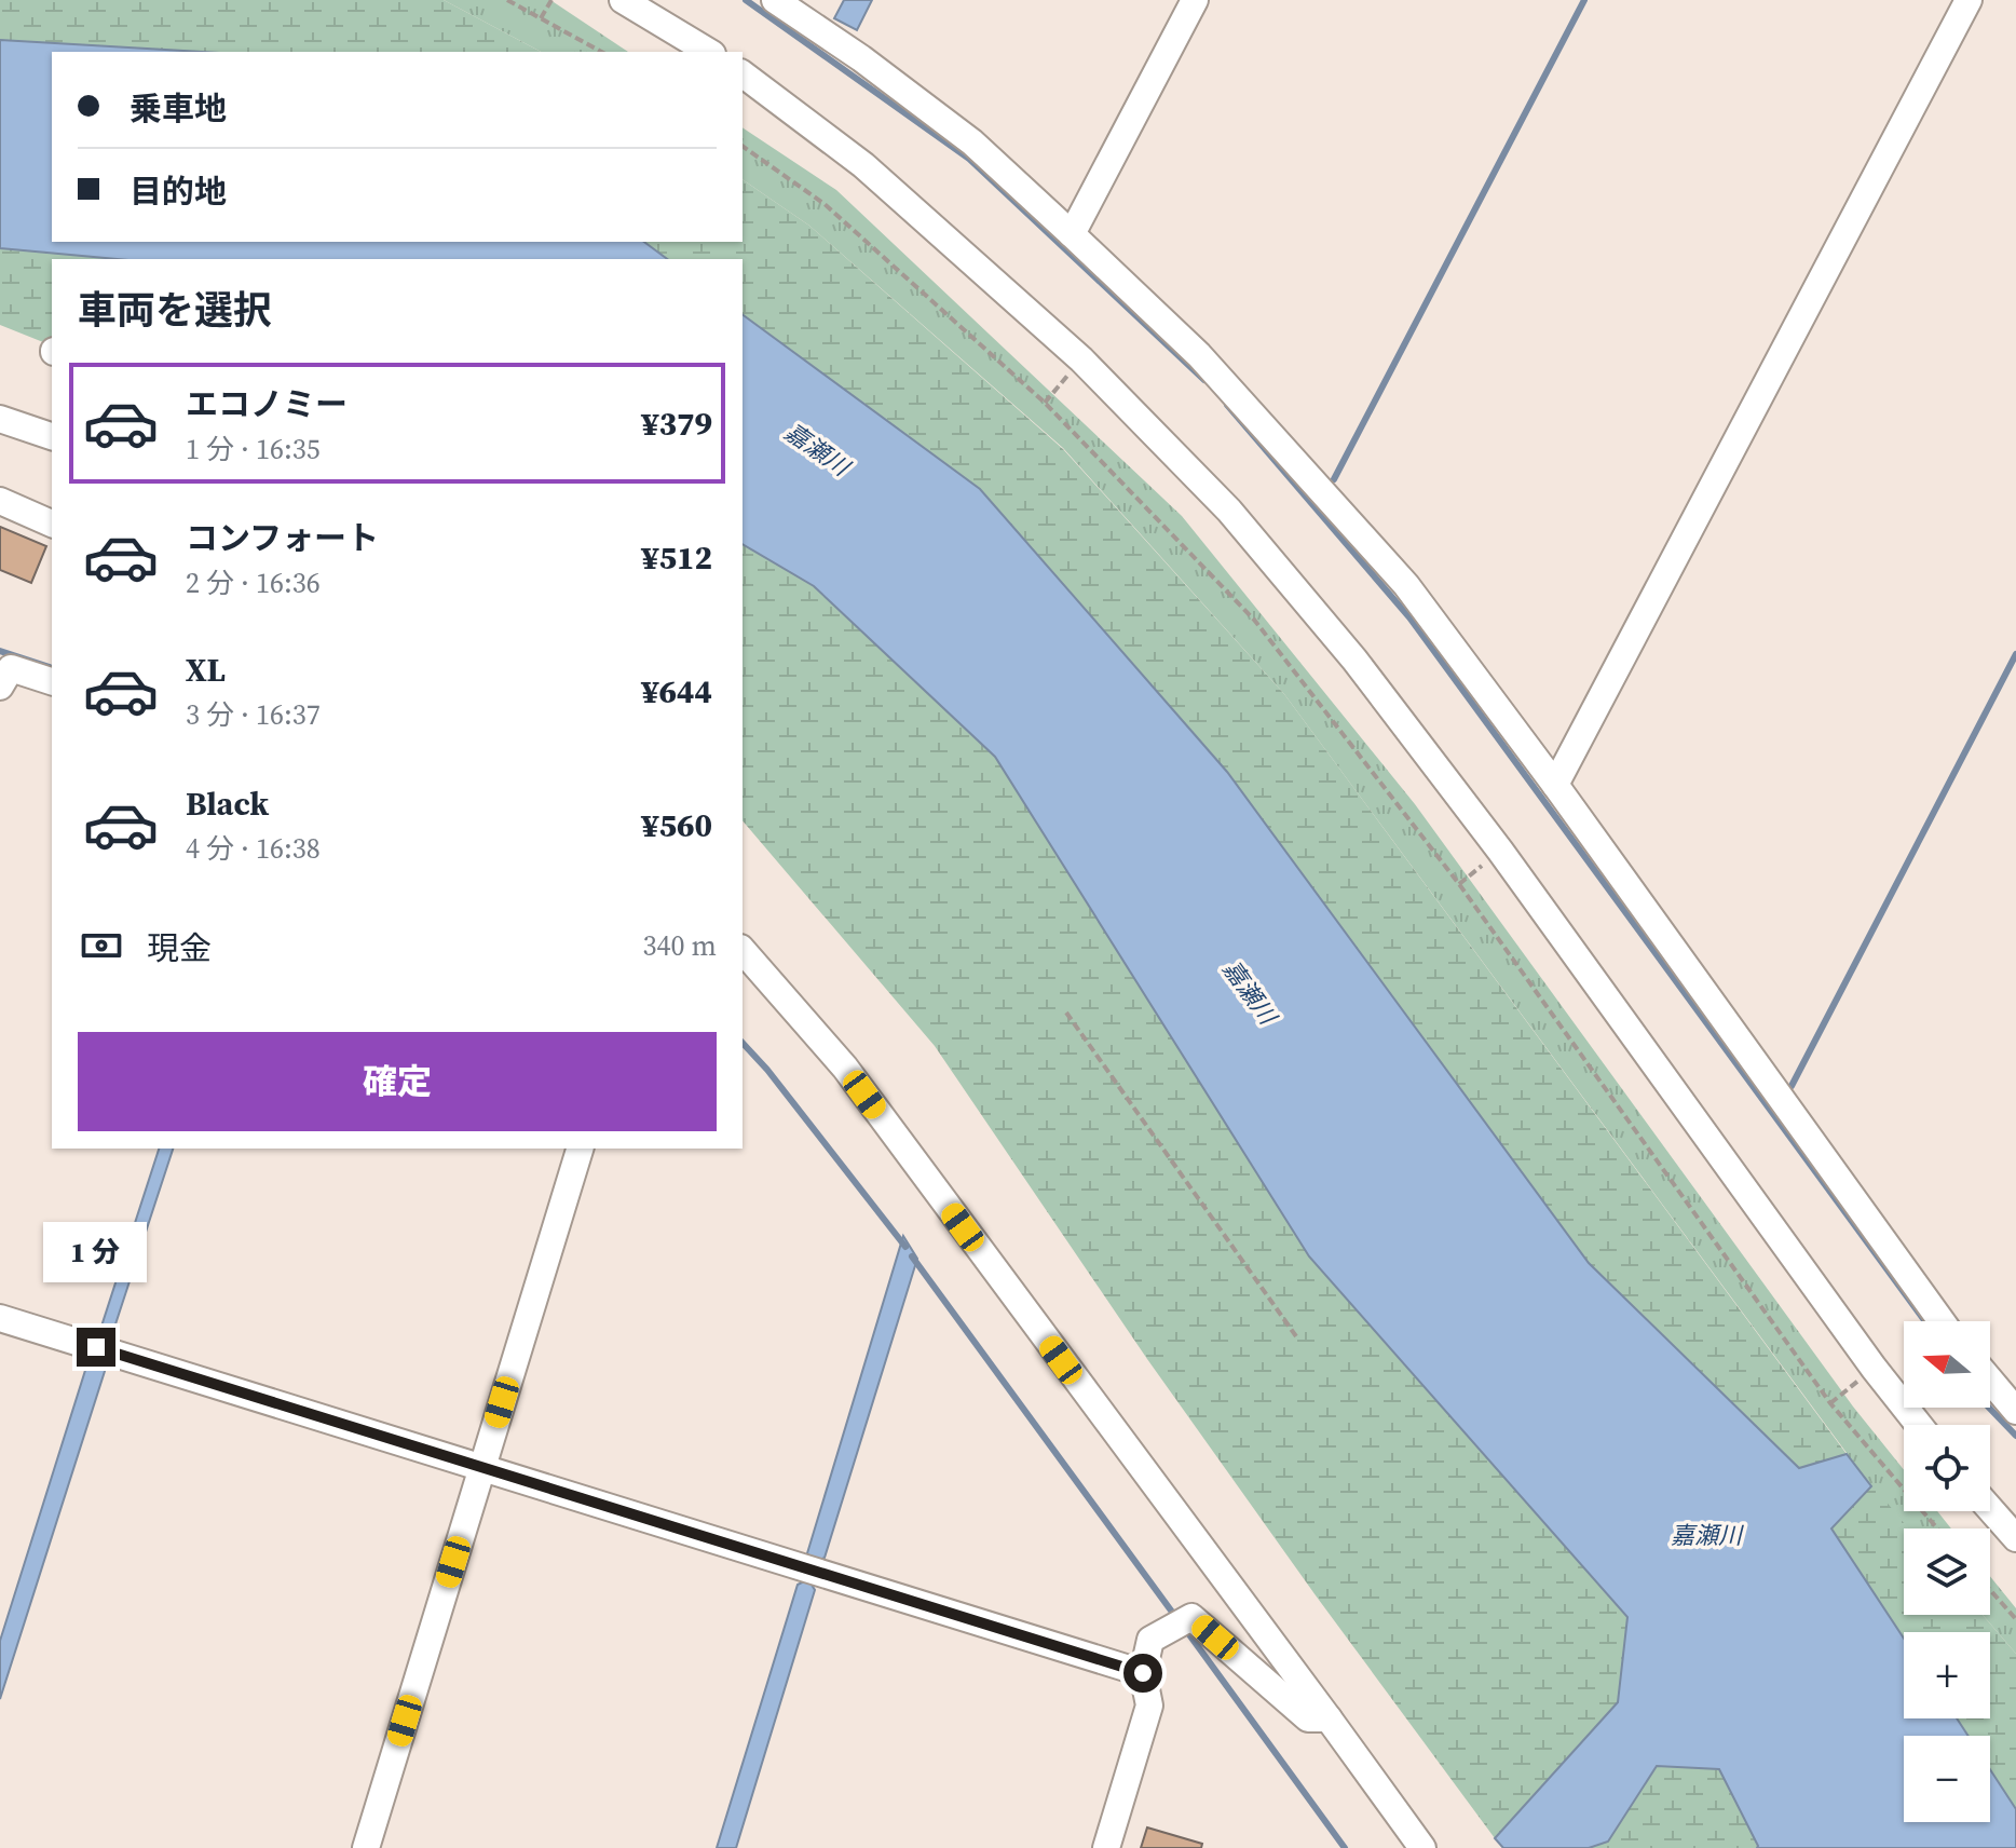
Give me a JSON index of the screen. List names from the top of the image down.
{
  "water": ["嘉瀬川"],
  "north": "left",
  "page": {
    "banner": ["乗車地", "目的地"],
    "heading": "車両を選択",
    "list": [
      {
        "name": "エコノミー",
        "note": "1 分 · 16:35",
        "value": "¥379"
      },
      {
        "name": "コンフォート",
        "note": "2 分 · 16:36",
        "value": "¥512"
      },
      {
        "name": "XL",
        "note": "3 分 · 16:37",
        "value": "¥644"
      },
      {
        "name": "Black",
        "note": "4 分 · 16:38",
        "value": "¥560"
      }
    ],
    "pay": ["現金", "340 m"],
    "buttons": "確定",
    "bubble": "1 分",
    "map_buttons": ["+", "−"]
  }
}
